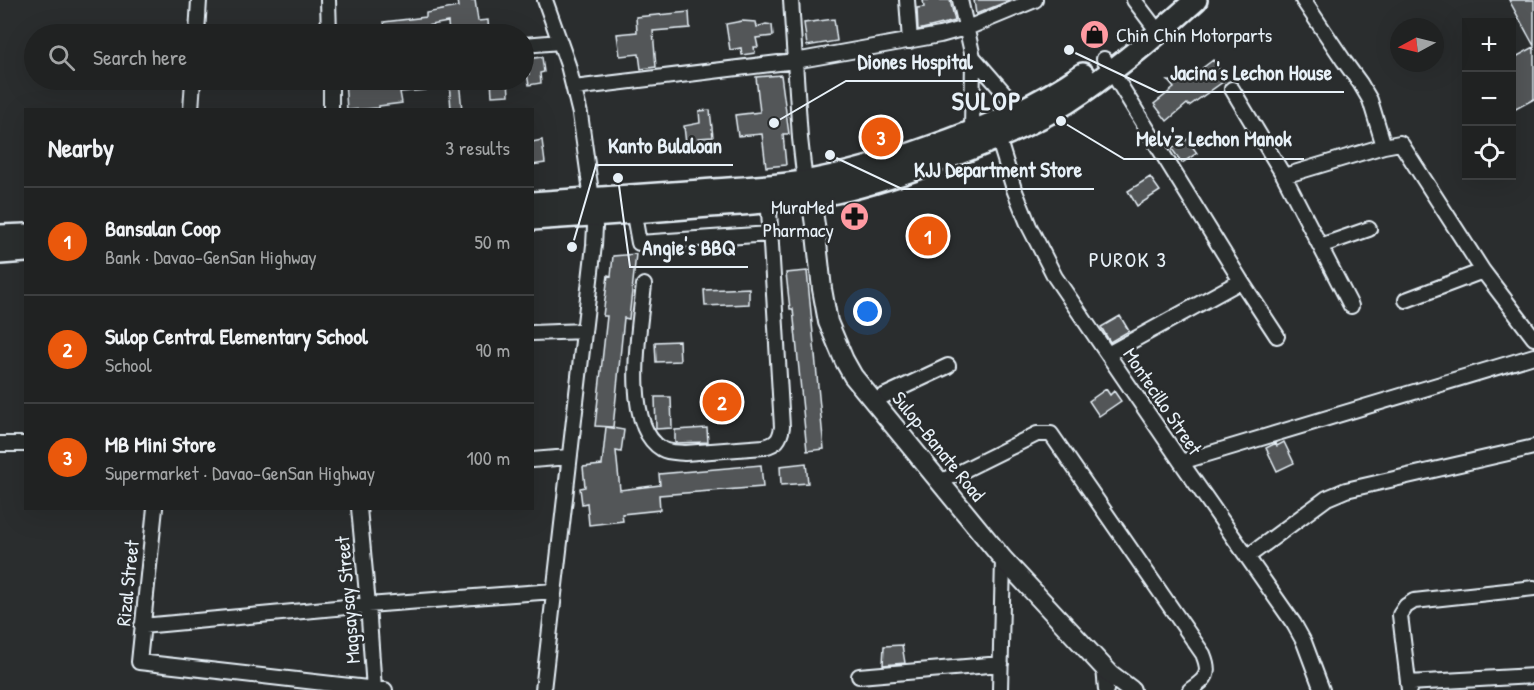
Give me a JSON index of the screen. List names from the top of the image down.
{
  "streets": {
    "main road": ["Sulop-Banate Road"],
    "street": ["Montecillo Street", "Rizal Street", "Magsaysay Street"]
  },
  "crossings": [
    ["Rizal Street", "Magsaysay Street"]
  ],
  "districts": ["SULOP", "PUROK 3"],
  "places": {
    "shop": ["Chin Chin Motorparts"],
    "other": [
      "Jacina's Lechon House",
      "Melv'z Lechon Manok",
      "Diones Hospital",
      "KJJ Department Store",
      "Angie's BBQ",
      "Kanto Bulaloan"
    ],
    "pharmacy": ["MuraMed Pharmacy"]
  },
  "north": "left",
  "page": {
    "map_buttons": ["+", "−"],
    "search": "Search here",
    "heading": ["Nearby", "3 results"],
    "pins": ["3", "1", "2"],
    "list": [
      {
        "mark": "1",
        "name": "Bansalan Coop",
        "note": "Bank · Davao-GenSan Highway",
        "value": "50 m"
      },
      {
        "mark": "2",
        "name": "Sulop Central Elementary School",
        "note": "School",
        "value": "90 m"
      },
      {
        "mark": "3",
        "name": "MB Mini Store",
        "note": "Supermarket · Davao-GenSan Highway",
        "value": "100 m"
      }
    ]
  }
}
